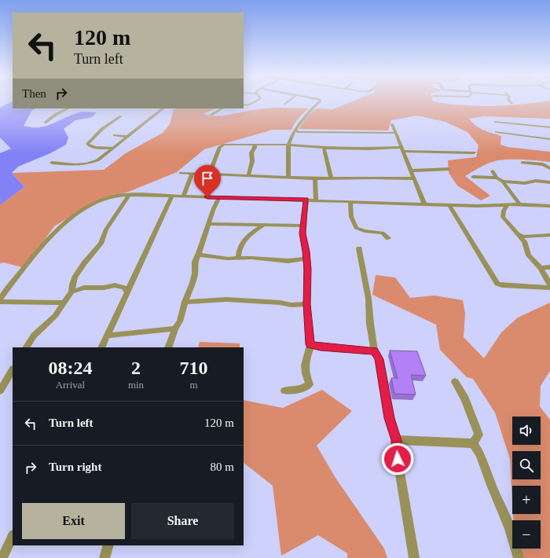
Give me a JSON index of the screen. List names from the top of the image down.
{
  "page": {
    "turn": ["120 m", "Turn left"],
    "then": "Then",
    "eta": [
      "08:24",
      "Arrival",
      "2",
      "min",
      "710",
      "m"
    ],
    "list": [
      {
        "name": "Turn left",
        "value": "120 m"
      },
      {
        "name": "Turn right",
        "value": "80 m"
      }
    ],
    "map_buttons": ["+", "−"],
    "buttons": ["Exit", "Share"]
  }
}
